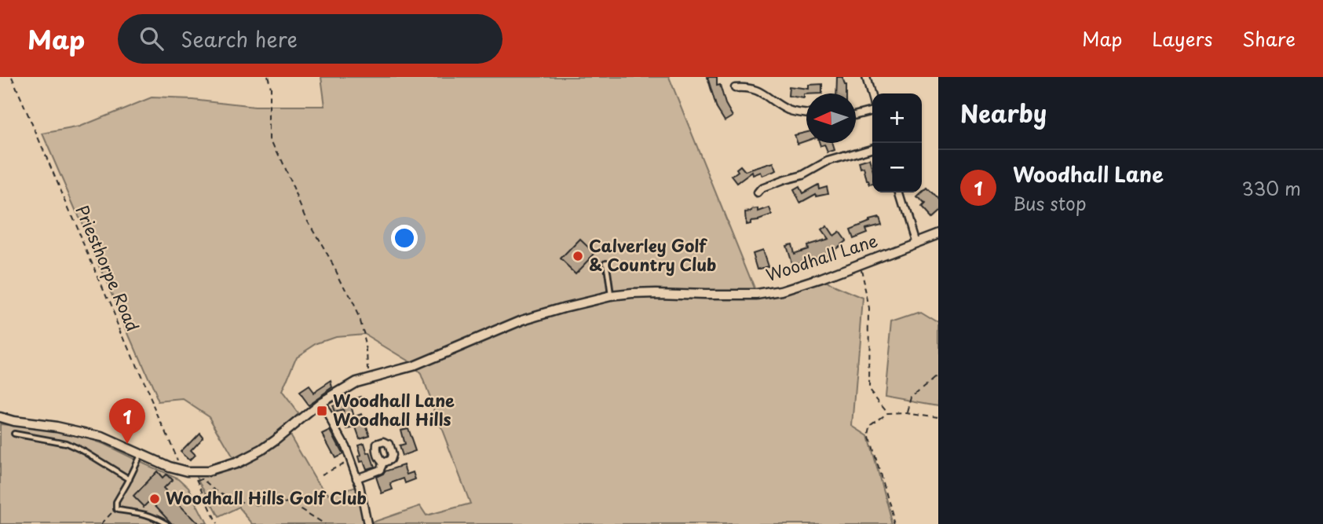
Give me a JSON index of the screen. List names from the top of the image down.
{
  "streets": {
    "street": ["Woodhall Lane"],
    "path": ["Priesthorpe Road"]
  },
  "crossings": [
    ["Woodhall Lane", "Priesthorpe Road"]
  ],
  "places": {
    "other": ["Calverley Golf & Country Club", "Woodhall Hills Golf Club"],
    "transit": ["Woodhall Lane Woodhall Hills"]
  },
  "north": "left",
  "page": {
    "header": "Map",
    "search": "Search here",
    "nav": ["Map", "Layers", "Share"],
    "heading": "Nearby",
    "map_buttons": ["+", "−"],
    "list": [
      {
        "mark": "1",
        "name": "Woodhall Lane",
        "note": "Bus stop",
        "value": "330 m"
      }
    ],
    "pins": "1"
  }
}
